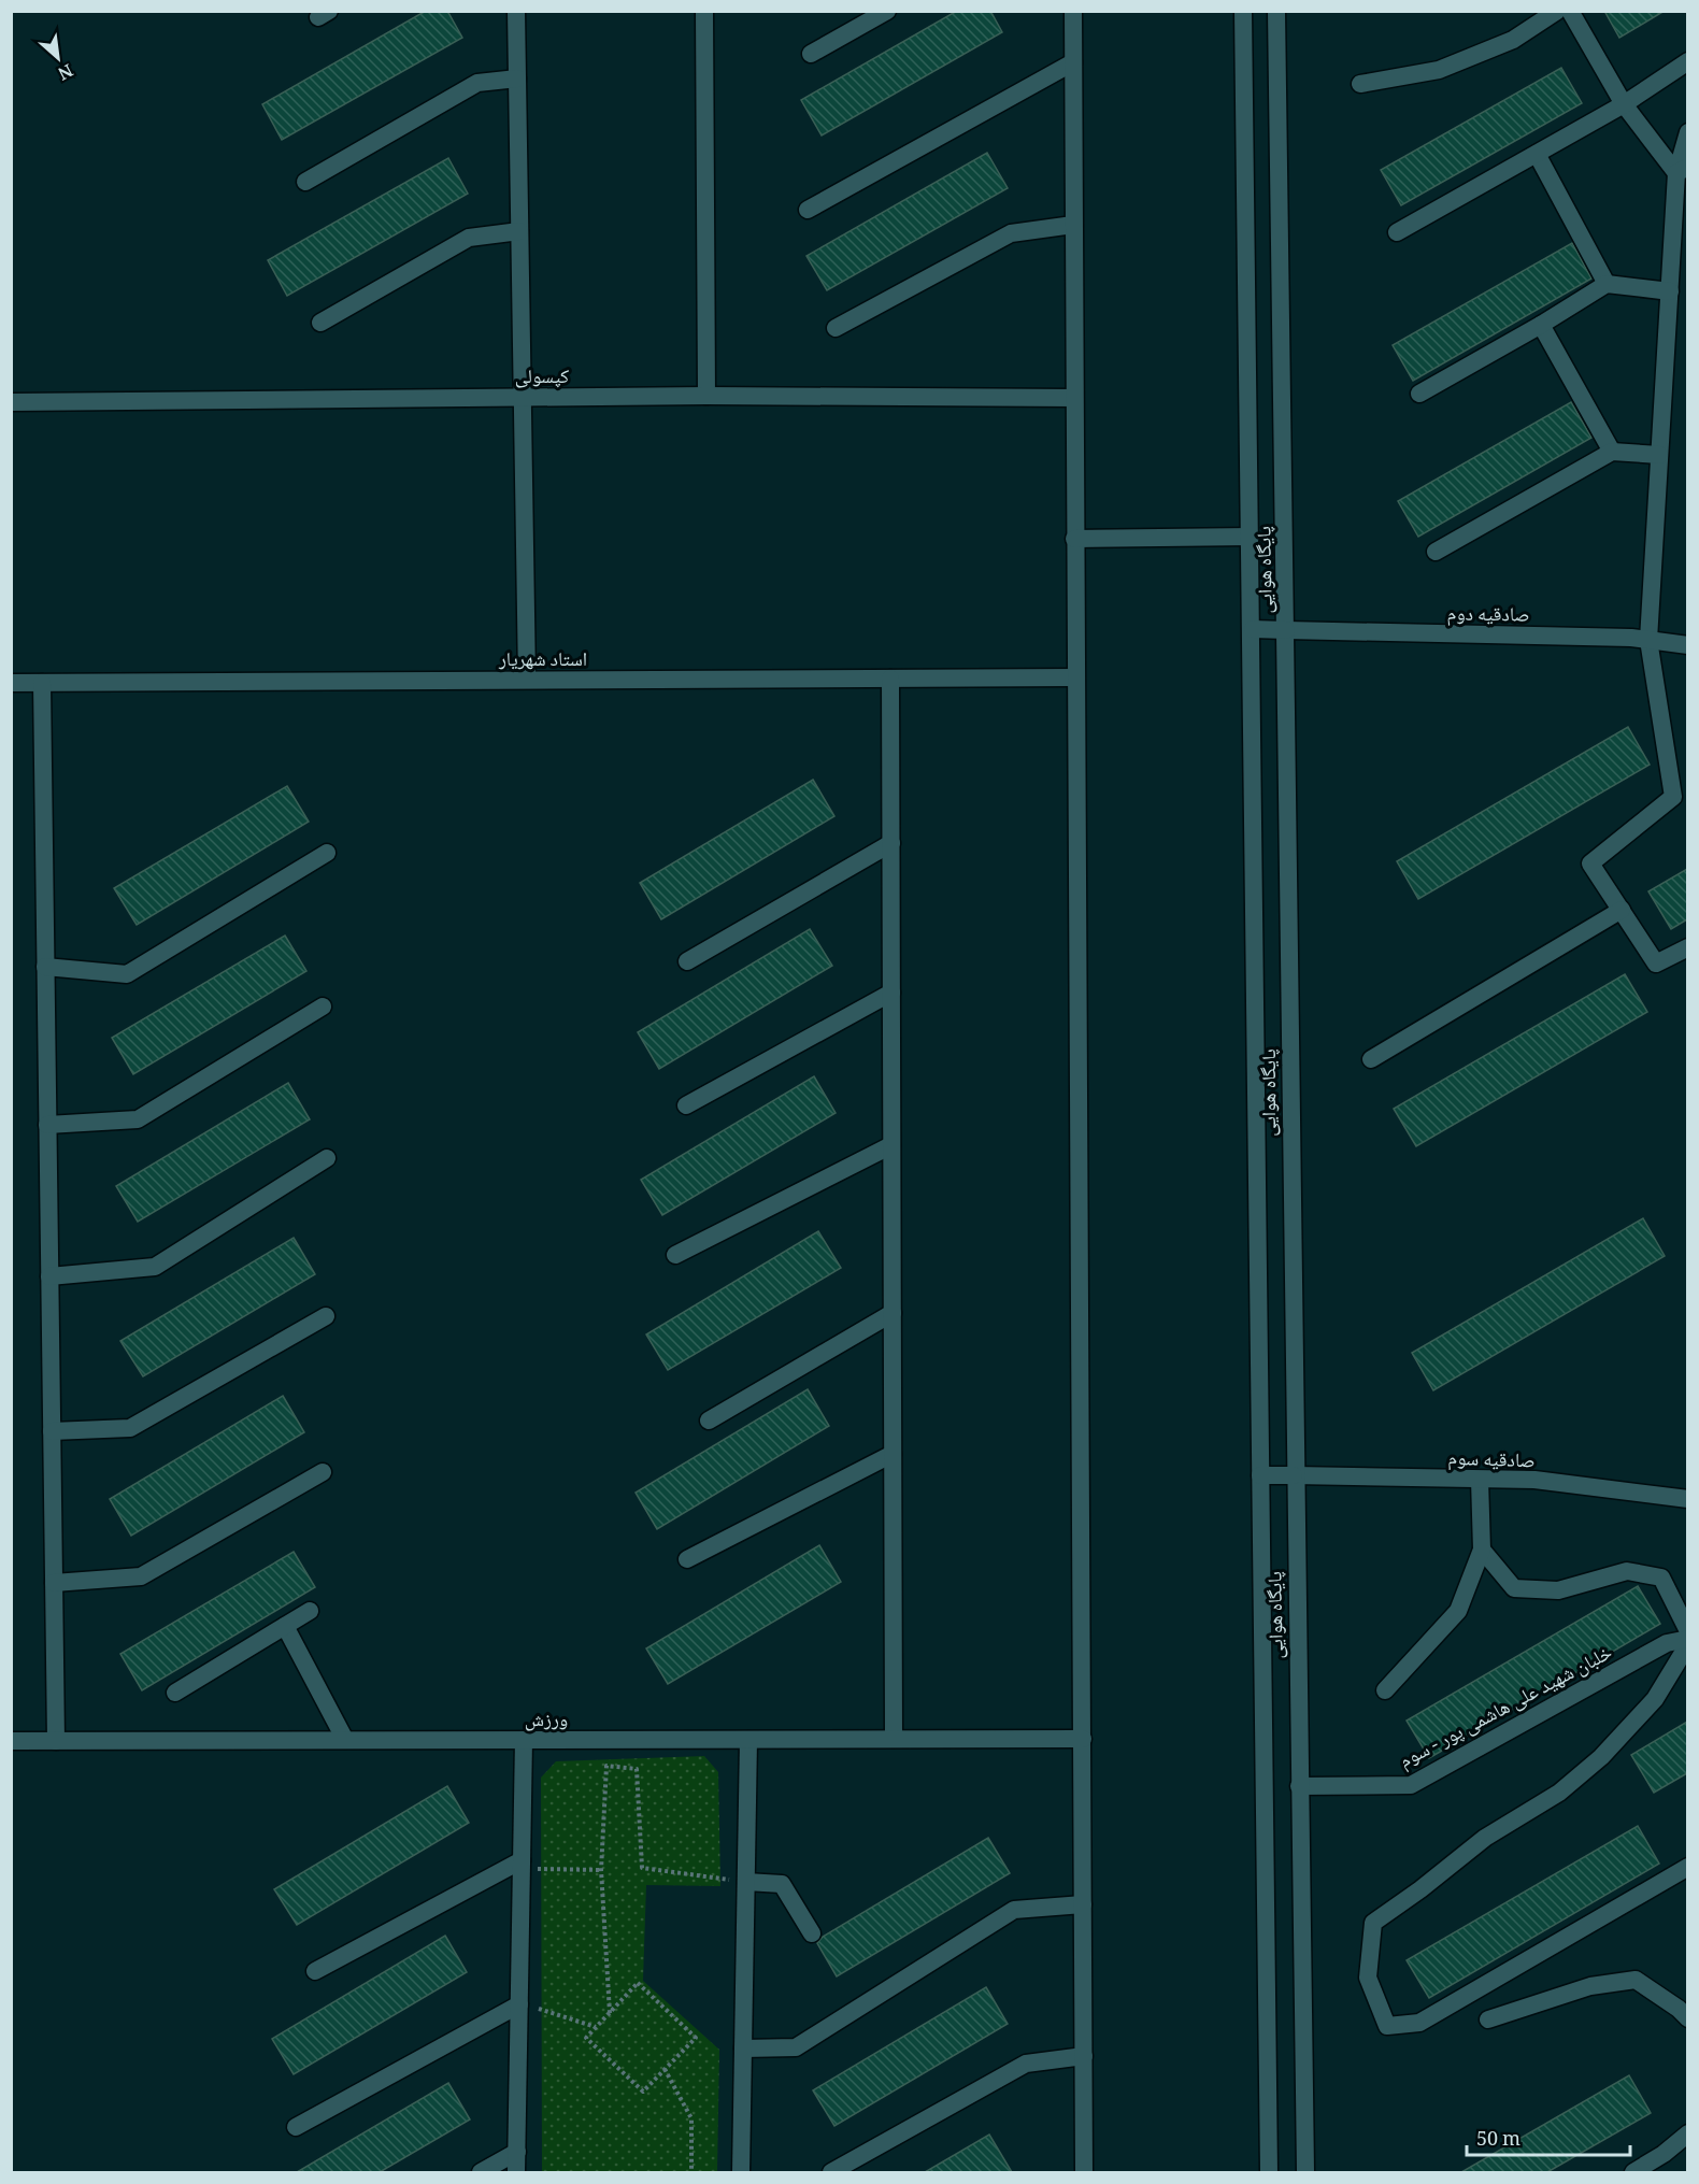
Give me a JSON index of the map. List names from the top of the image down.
{
  "streets": {
    "street": [
      "کپسولی",
      "پایگاه هوایی",
      "صادقیه دوم",
      "استاد شهریار",
      "صادقیه سوم",
      "خلبان شهید علی هاشمی پور - سوم",
      "ورزش"
    ]
  },
  "crossings": [
    ["پایگاه هوایی", "صادقیه دوم"],
    ["پایگاه هوایی", "صادقیه سوم"],
    ["پایگاه هوایی", "خلبان شهید علی هاشمی پور - سوم"]
  ],
  "scale_bar": "50 m",
  "north": "bottom right"
}
